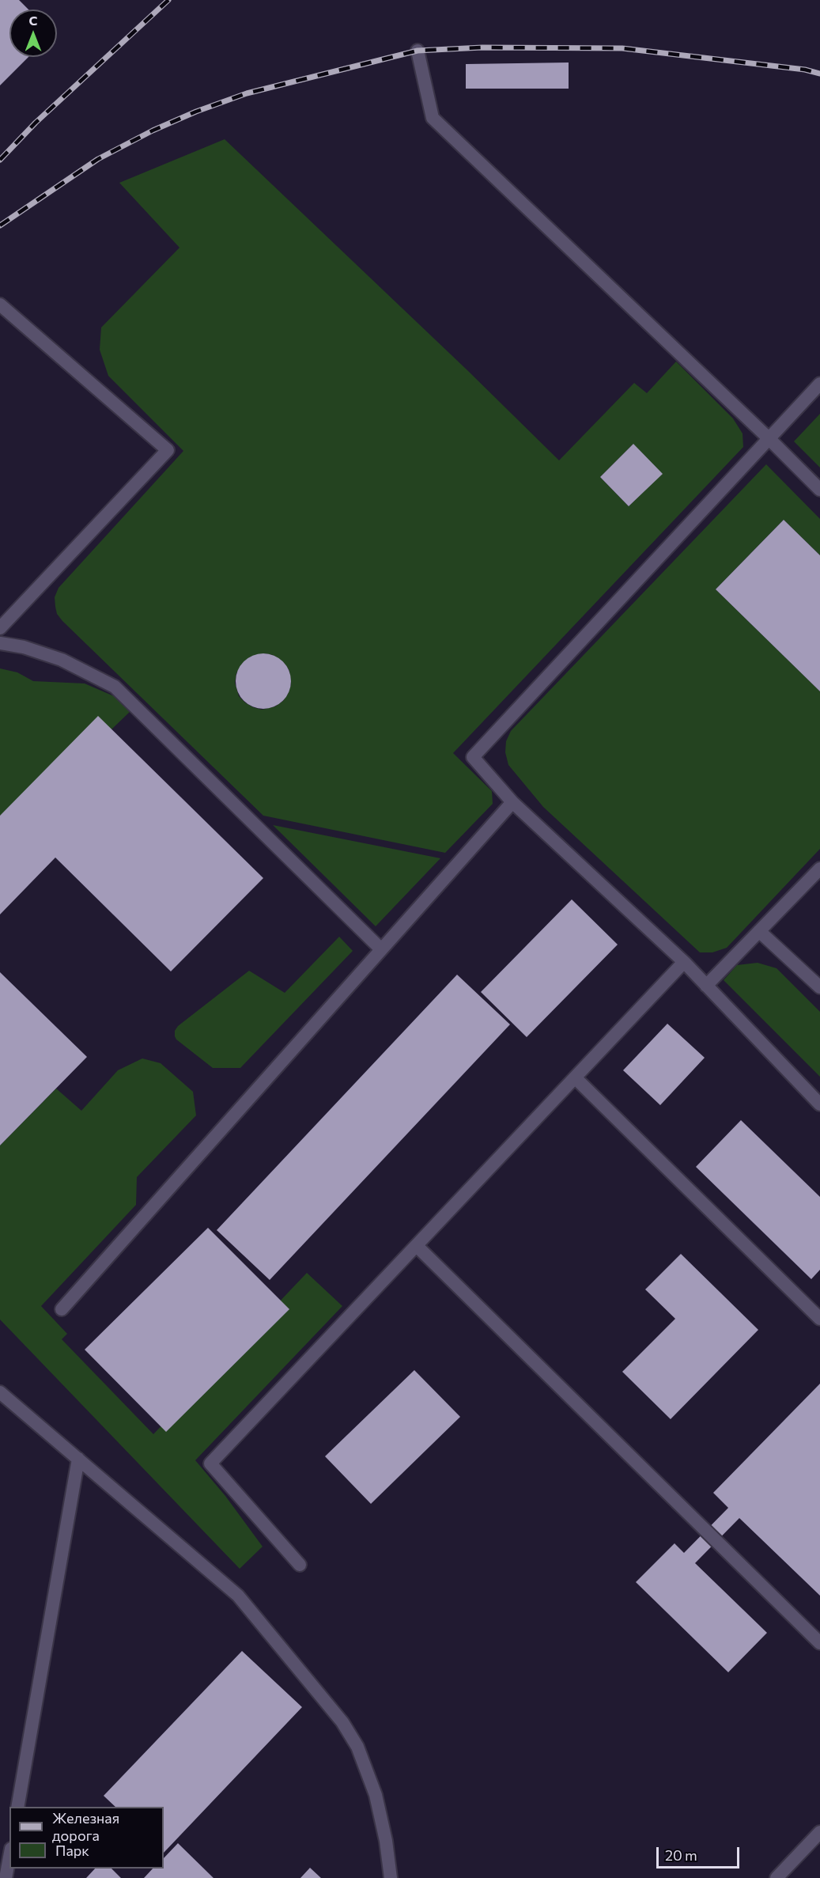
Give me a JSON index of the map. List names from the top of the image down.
{
  "legend": ["Железная дорога", "Парк"],
  "scale_bar": "20 m",
  "north": "top"
}
